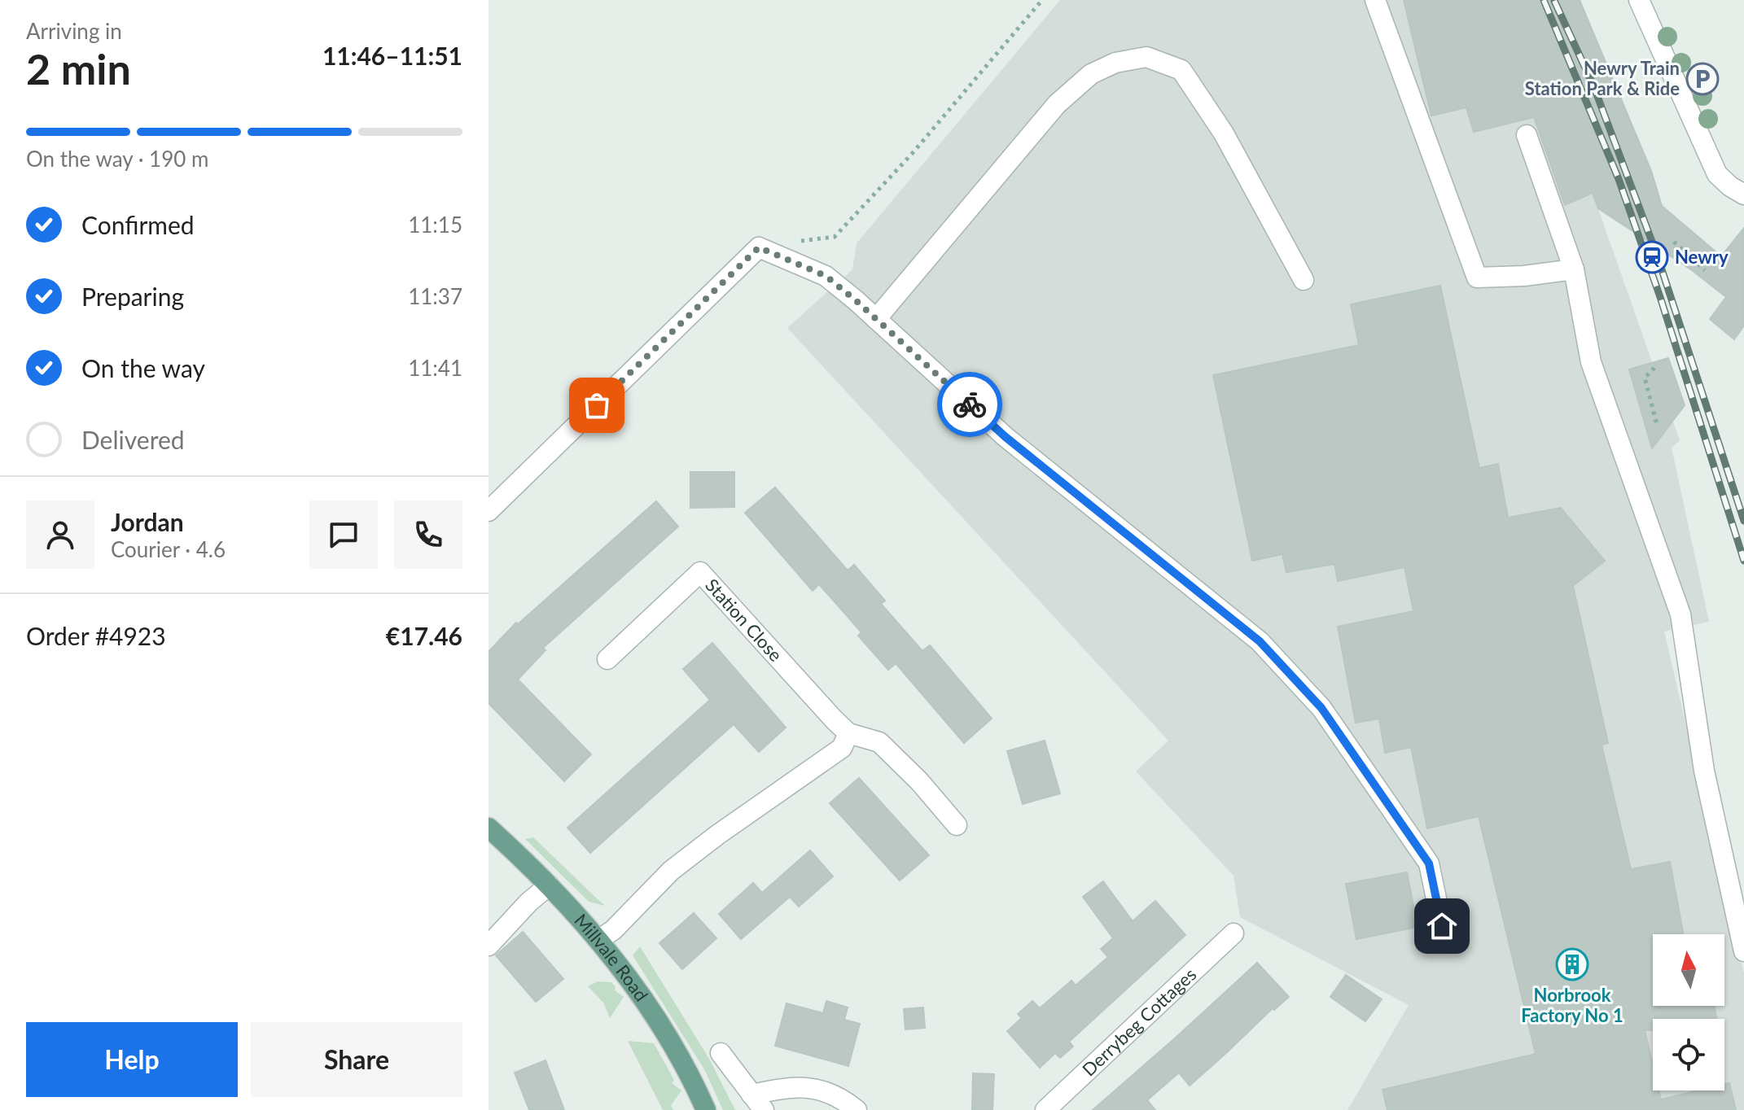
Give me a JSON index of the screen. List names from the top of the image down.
{
  "streets": {
    "main road": ["Millvale Road"],
    "street": ["Station Close", "Derrybeg Cottages"]
  },
  "places": {
    "parking": ["Newry Train Station Park & Ride"],
    "station": ["Newry"],
    "building": ["Norbrook Factory No 1"]
  },
  "north": "top",
  "page": {
    "heading": ["2 min", "Arriving in", "11:46–11:51"],
    "panel": [
      "Jordan",
      "Courier · 4.6",
      "Order #4923",
      "€17.46"
    ],
    "bar": "On the way · 190 m",
    "list": [
      ["Confirmed", "11:15"],
      ["Preparing", "11:37"],
      ["On the way", "11:41"],
      "Delivered"
    ],
    "buttons": ["Help", "Share"]
  }
}
